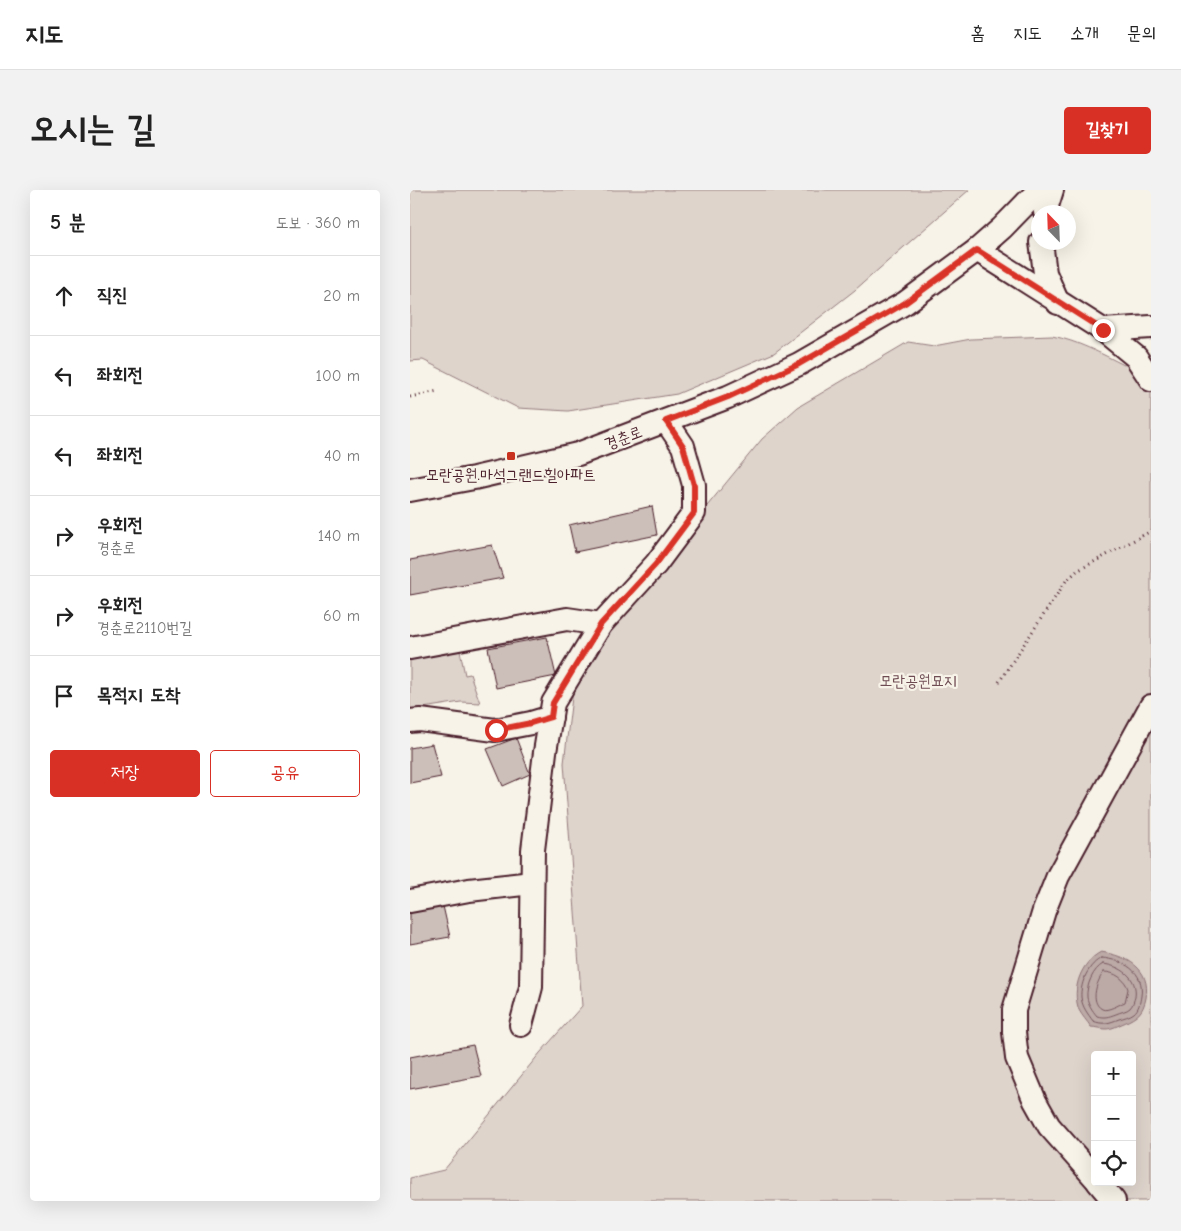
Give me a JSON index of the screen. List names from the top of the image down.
{
  "streets": {
    "street": ["경춘로"]
  },
  "parks": ["모란공원묘지"],
  "places": {
    "transit": ["모란공원.마석그랜드힐아파트"]
  },
  "north": "top left",
  "page": {
    "header": "지도",
    "nav": [
      "홈",
      "지도",
      "소개",
      "문의"
    ],
    "buttons": [
      "길찾기",
      ["저장", "공유"]
    ],
    "title": "오시는 길",
    "heading": ["5 분", "도보 · 360 m"],
    "list": [
      ["직진", "20 m"],
      ["좌회전", "100 m"],
      ["좌회전", "40 m"],
      ["우회전", "경춘로", "140 m"],
      ["우회전", "경춘로2110번길", "60 m"],
      "목적지 도착"
    ],
    "map_buttons": ["+", "−"]
  }
}
